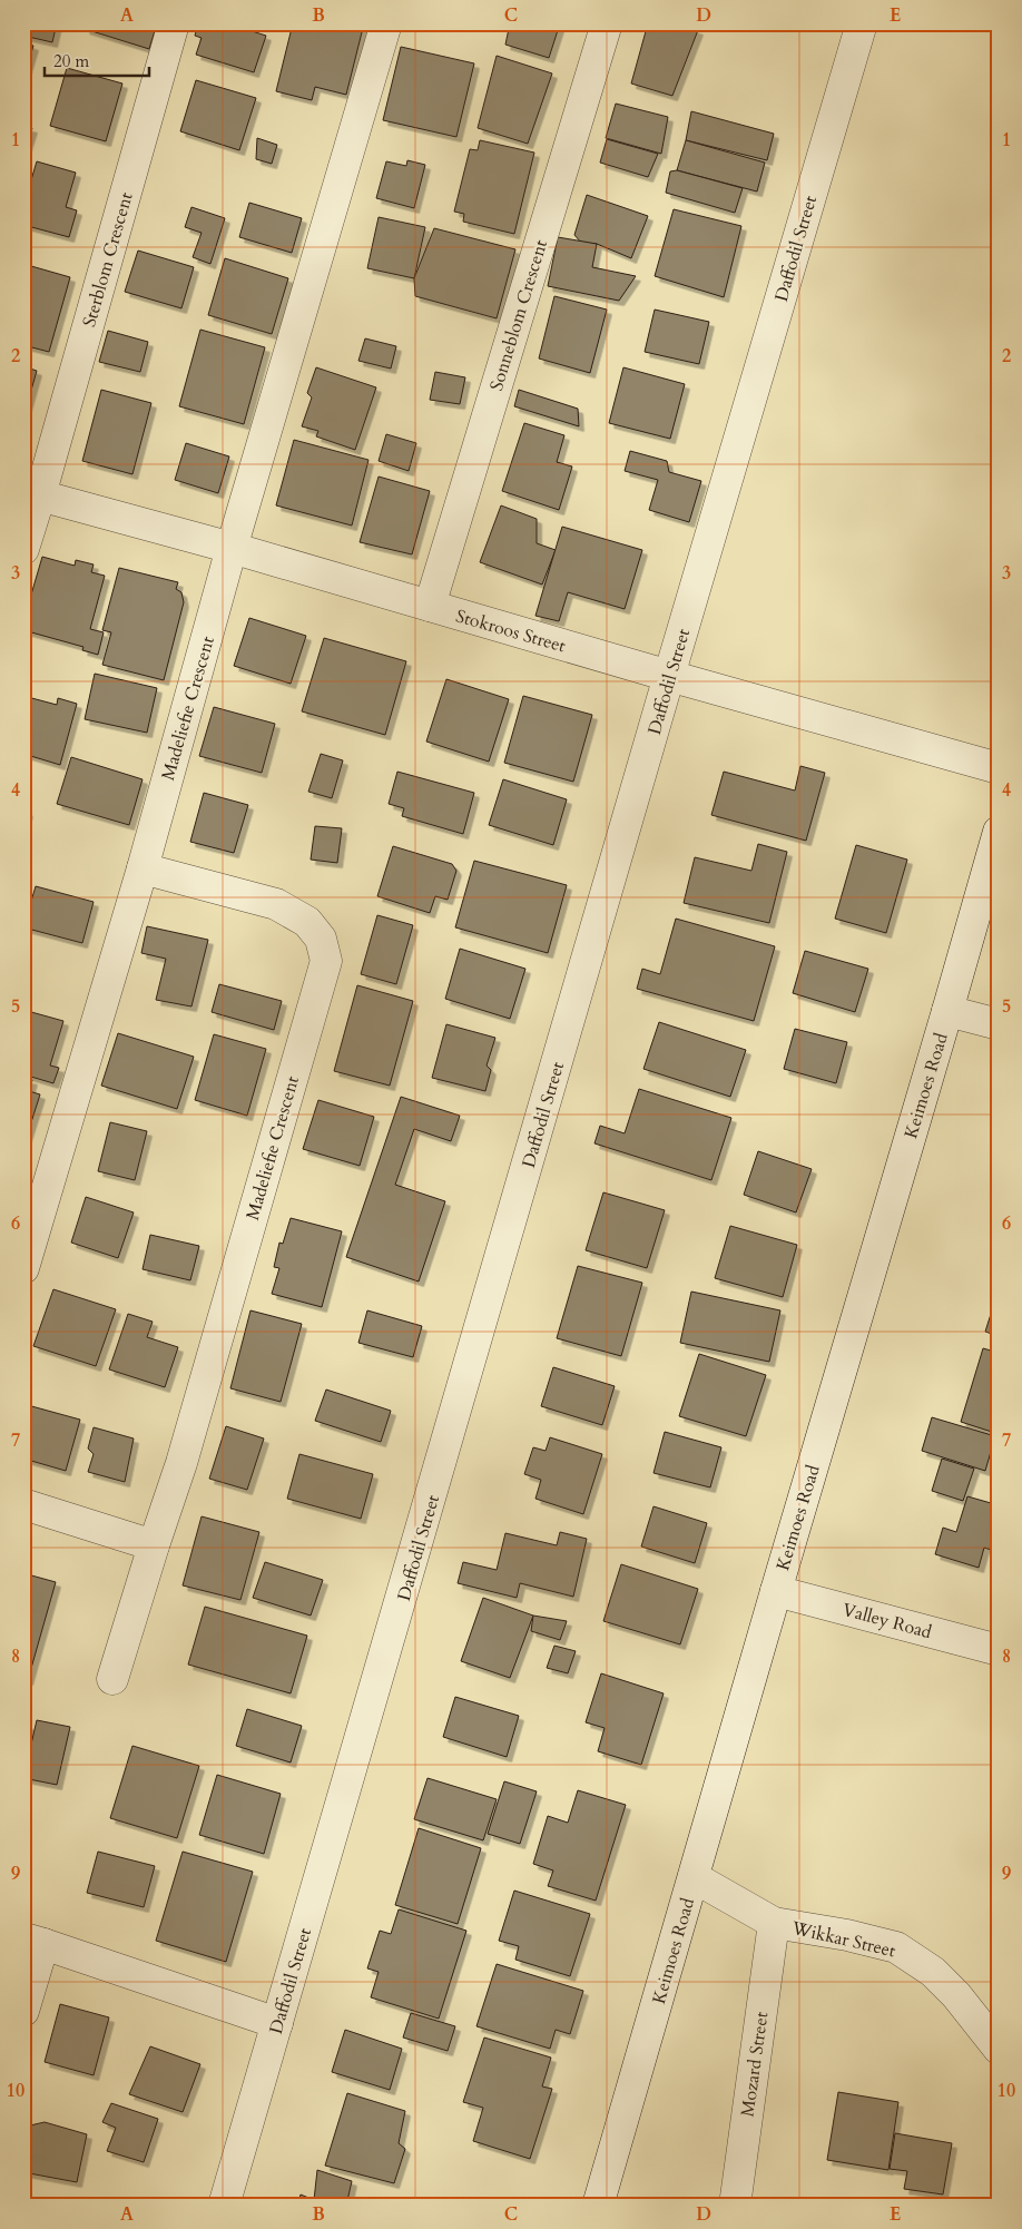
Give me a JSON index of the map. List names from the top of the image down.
{
  "streets": {
    "street": [
      "Daffodil Street",
      "Sterblom Crescent",
      "Sonneblom Crescent",
      "Stokroos Street",
      "Madeliefie Crescent",
      "Keimoes Road",
      "Valley Road",
      "Wikkar Street",
      "Mozard Street"
    ]
  },
  "crossings": [
    ["Daffodil Street", "Stokroos Street"],
    ["Sterblom Crescent", "Stokroos Street"],
    ["Sonneblom Crescent", "Stokroos Street"],
    ["Stokroos Street", "Madeliefie Crescent"],
    ["Keimoes Road", "Valley Road"],
    ["Keimoes Road", "Wikkar Street"],
    ["Wikkar Street", "Mozard Street"]
  ],
  "scale_bar": "20 m",
  "grid": {
    "columns": [
      "A",
      "B",
      "C",
      "D",
      "E"
    ],
    "rows": [
      "1",
      "2",
      "3",
      "4",
      "5",
      "6",
      "7",
      "8",
      "9",
      "10"
    ]
  }
}
